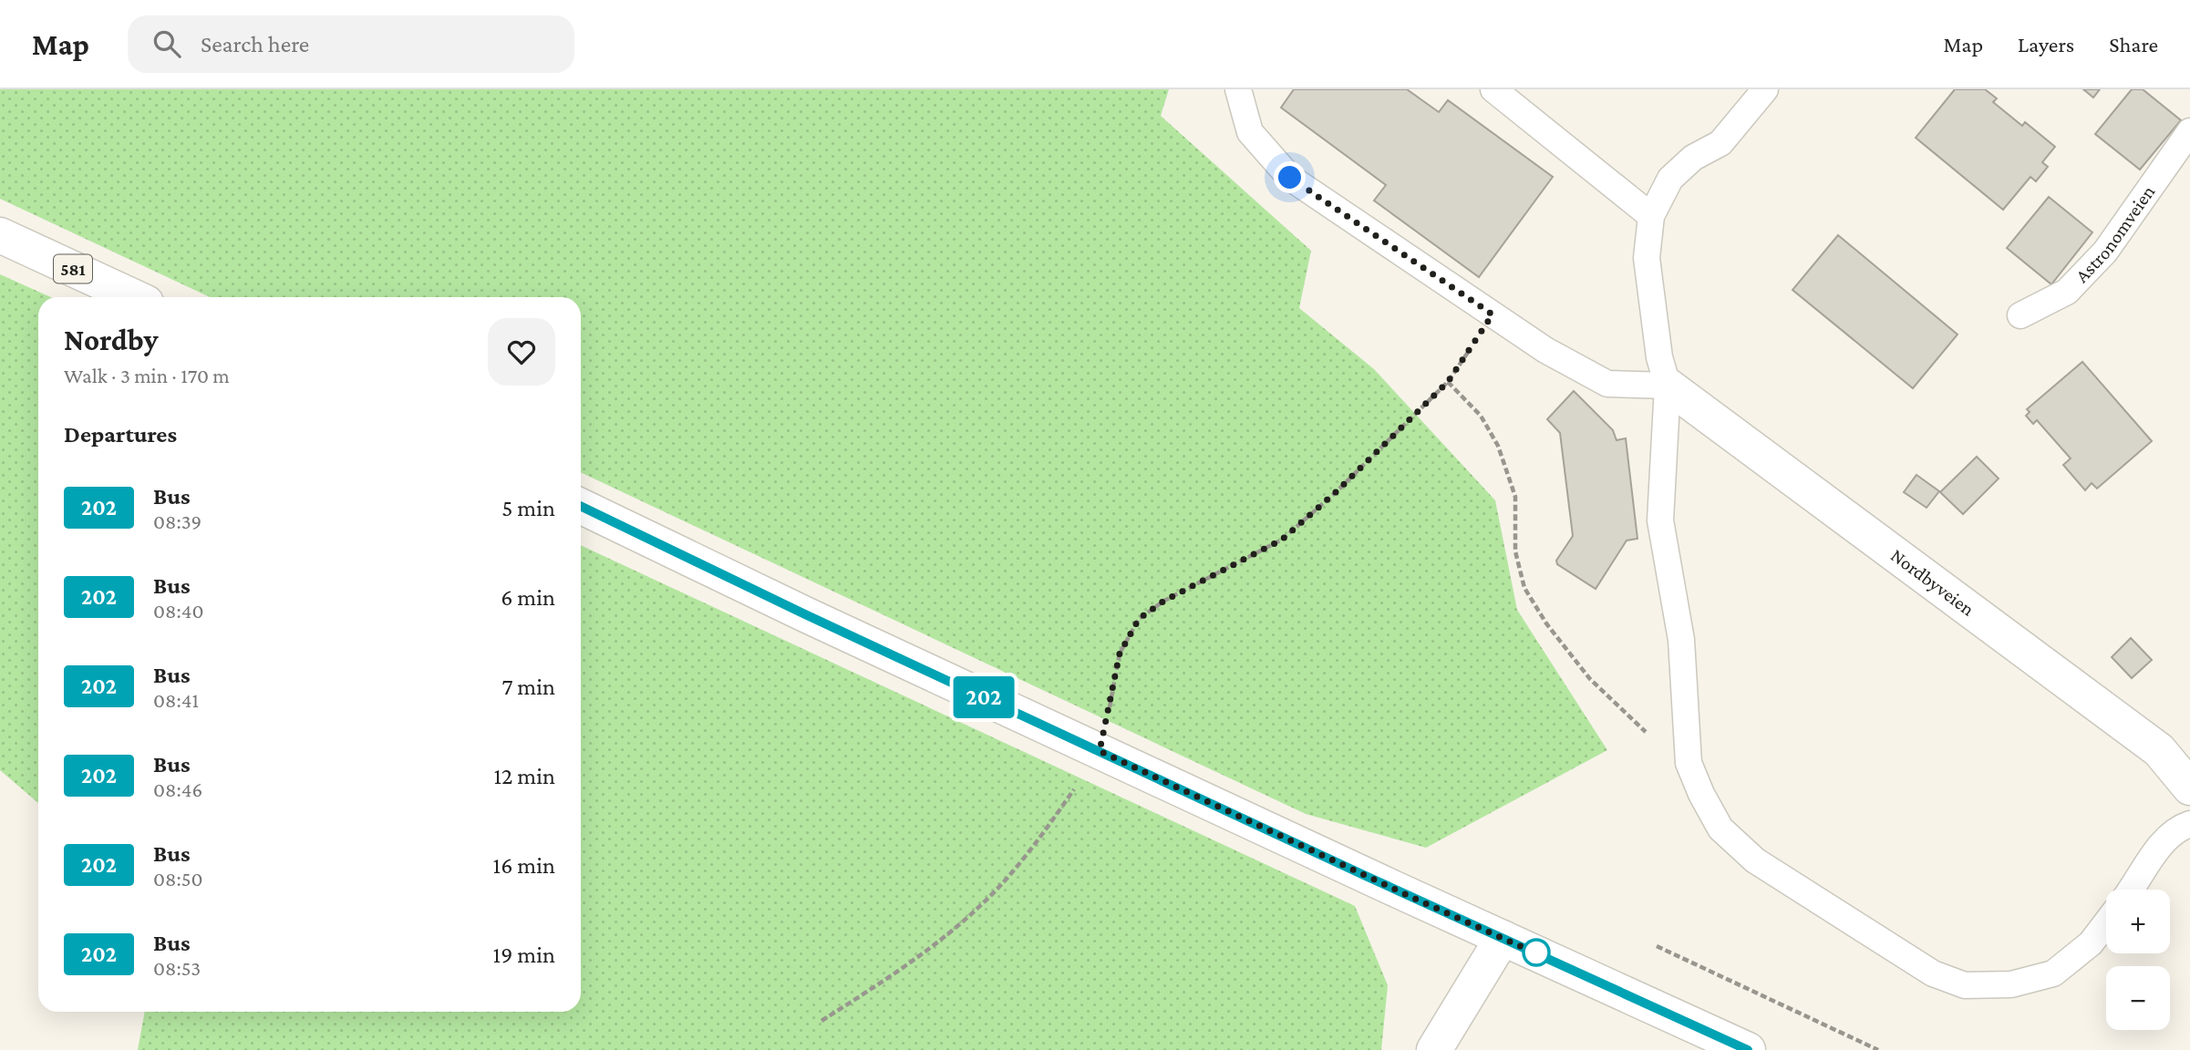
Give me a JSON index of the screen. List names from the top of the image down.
{
  "streets": {
    "main road": ["581", "Nordbyveien"],
    "lane": ["Astronomveien"]
  },
  "lines": ["bus line 202"],
  "page": {
    "header": "Map",
    "search": "Search here",
    "nav": ["Map", "Layers", "Share"],
    "on_map": "202",
    "heading": [
      ["Nordby", "Walk · 3 min · 170 m"],
      "Departures"
    ],
    "list": [
      {
        "mark": "202",
        "name": "Bus",
        "note": "08:39",
        "value": "5 min"
      },
      {
        "mark": "202",
        "name": "Bus",
        "note": "08:40",
        "value": "6 min"
      },
      {
        "mark": "202",
        "name": "Bus",
        "note": "08:41",
        "value": "7 min"
      },
      {
        "mark": "202",
        "name": "Bus",
        "note": "08:46",
        "value": "12 min"
      },
      {
        "mark": "202",
        "name": "Bus",
        "note": "08:50",
        "value": "16 min"
      },
      {
        "mark": "202",
        "name": "Bus",
        "note": "08:53",
        "value": "19 min"
      }
    ],
    "map_buttons": ["+", "−"]
  }
}
